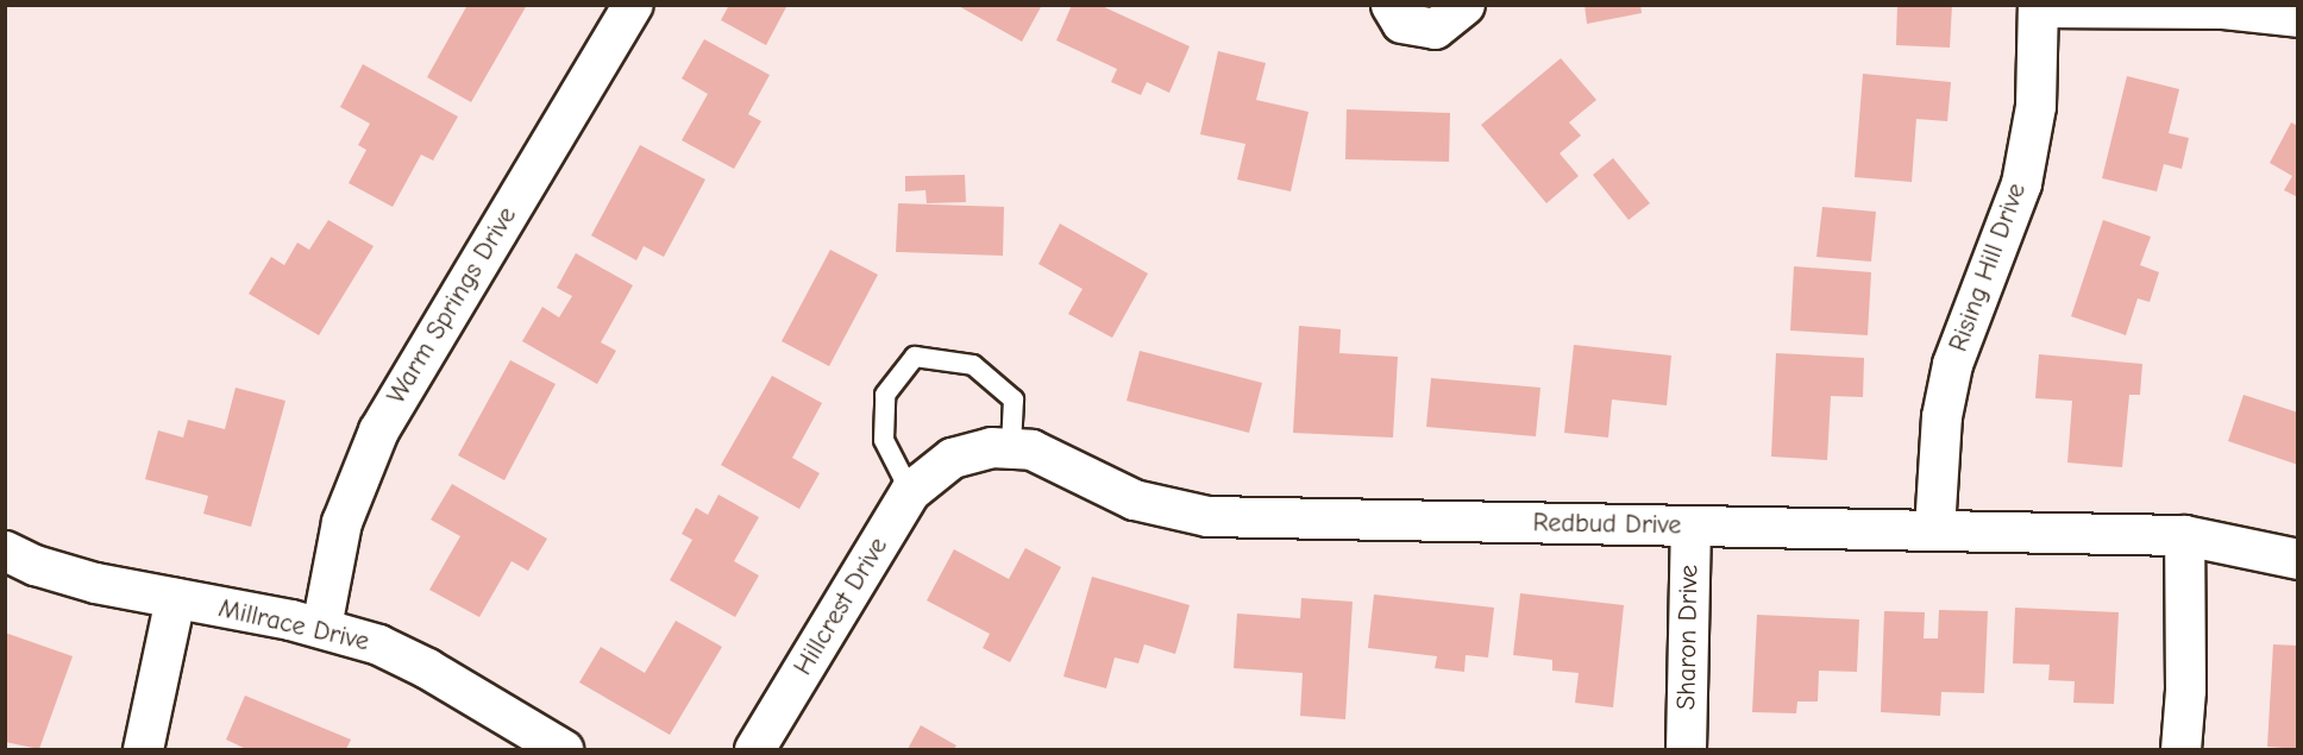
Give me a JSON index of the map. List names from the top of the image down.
{
  "streets": {
    "street": [
      "Rising Hill Drive",
      "Warm Springs Drive",
      "Redbud Drive",
      "Hillcrest Drive",
      "Millrace Drive",
      "Sharon Drive"
    ]
  },
  "crossings": [
    ["Rising Hill Drive", "Redbud Drive"],
    ["Warm Springs Drive", "Millrace Drive"],
    ["Redbud Drive", "Hillcrest Drive"],
    ["Redbud Drive", "Sharon Drive"]
  ]
}
